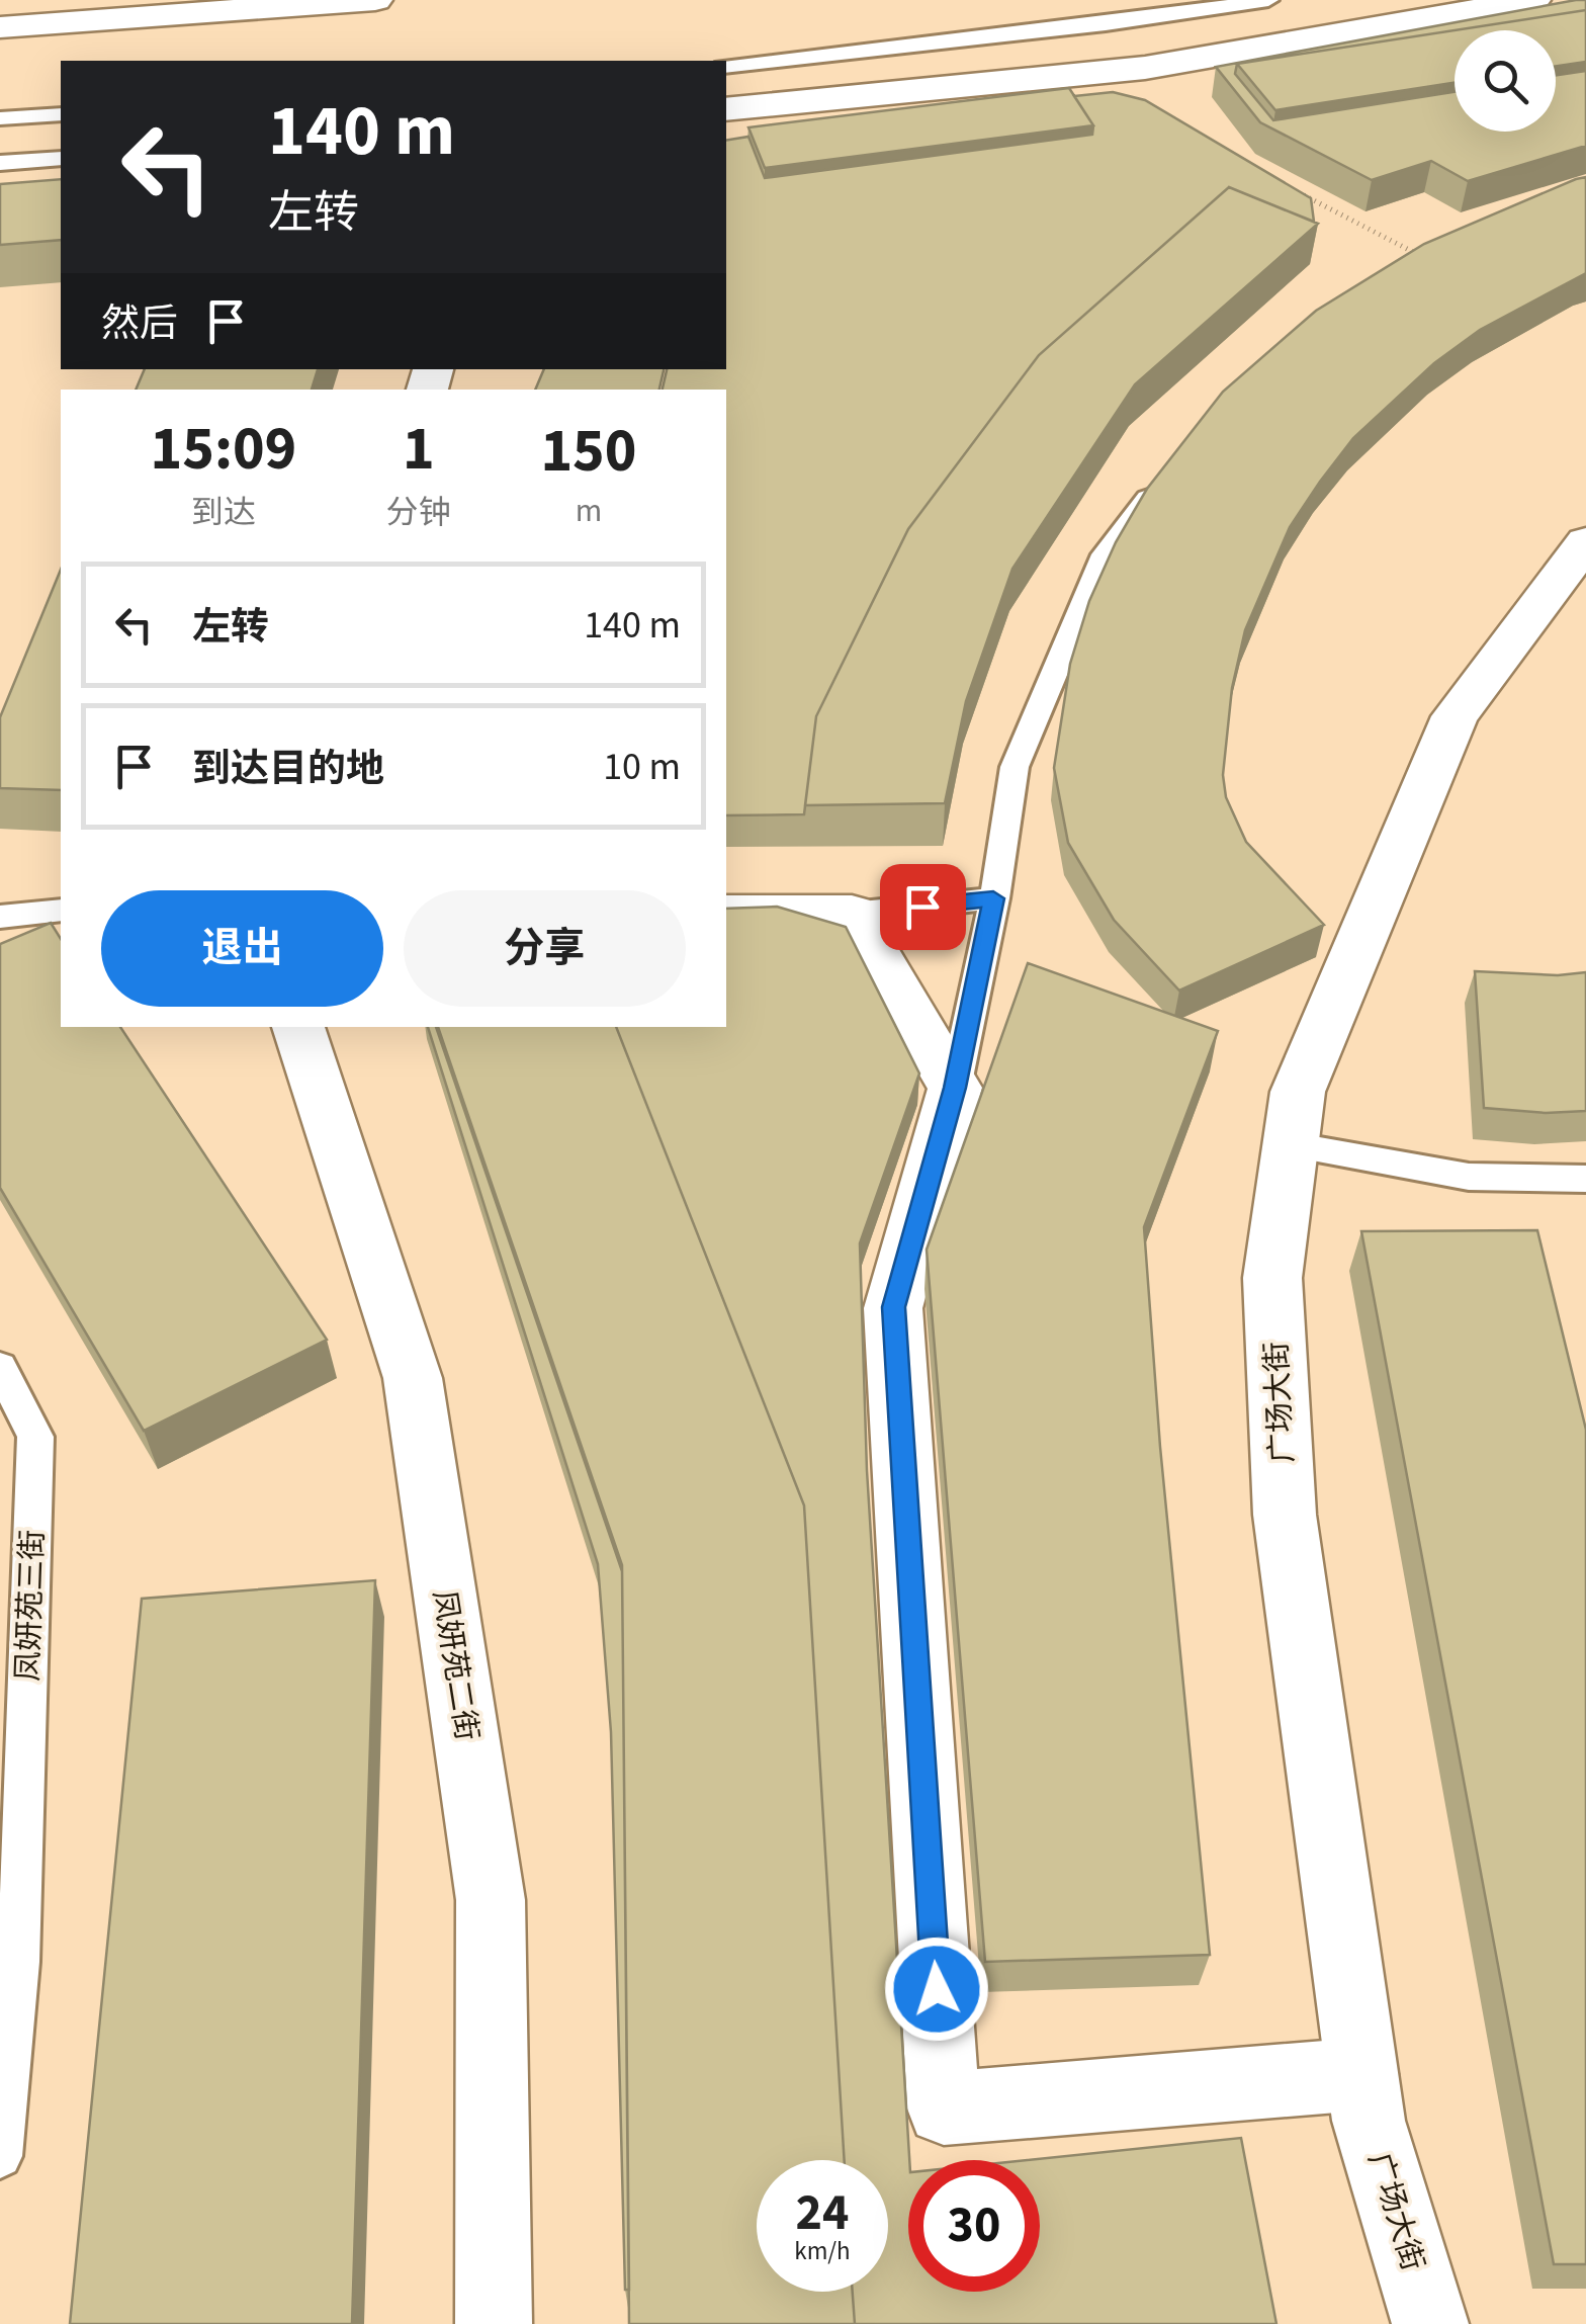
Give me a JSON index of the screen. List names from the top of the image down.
{
  "streets": {
    "main road": ["广场大街", "凤妍苑二街"],
    "lane": ["凤妍苑三街"]
  },
  "page": {
    "turn": ["140 m", "左转"],
    "then": "然后",
    "eta": [
      "15:09",
      "到达",
      "1",
      "分钟",
      "150",
      "m"
    ],
    "list": [
      {
        "name": "左转",
        "value": "140 m"
      },
      {
        "name": "到达目的地",
        "value": "10 m"
      }
    ],
    "buttons": ["退出", "分享"],
    "speed": "24 km/h",
    "limit": "30"
  }
}
